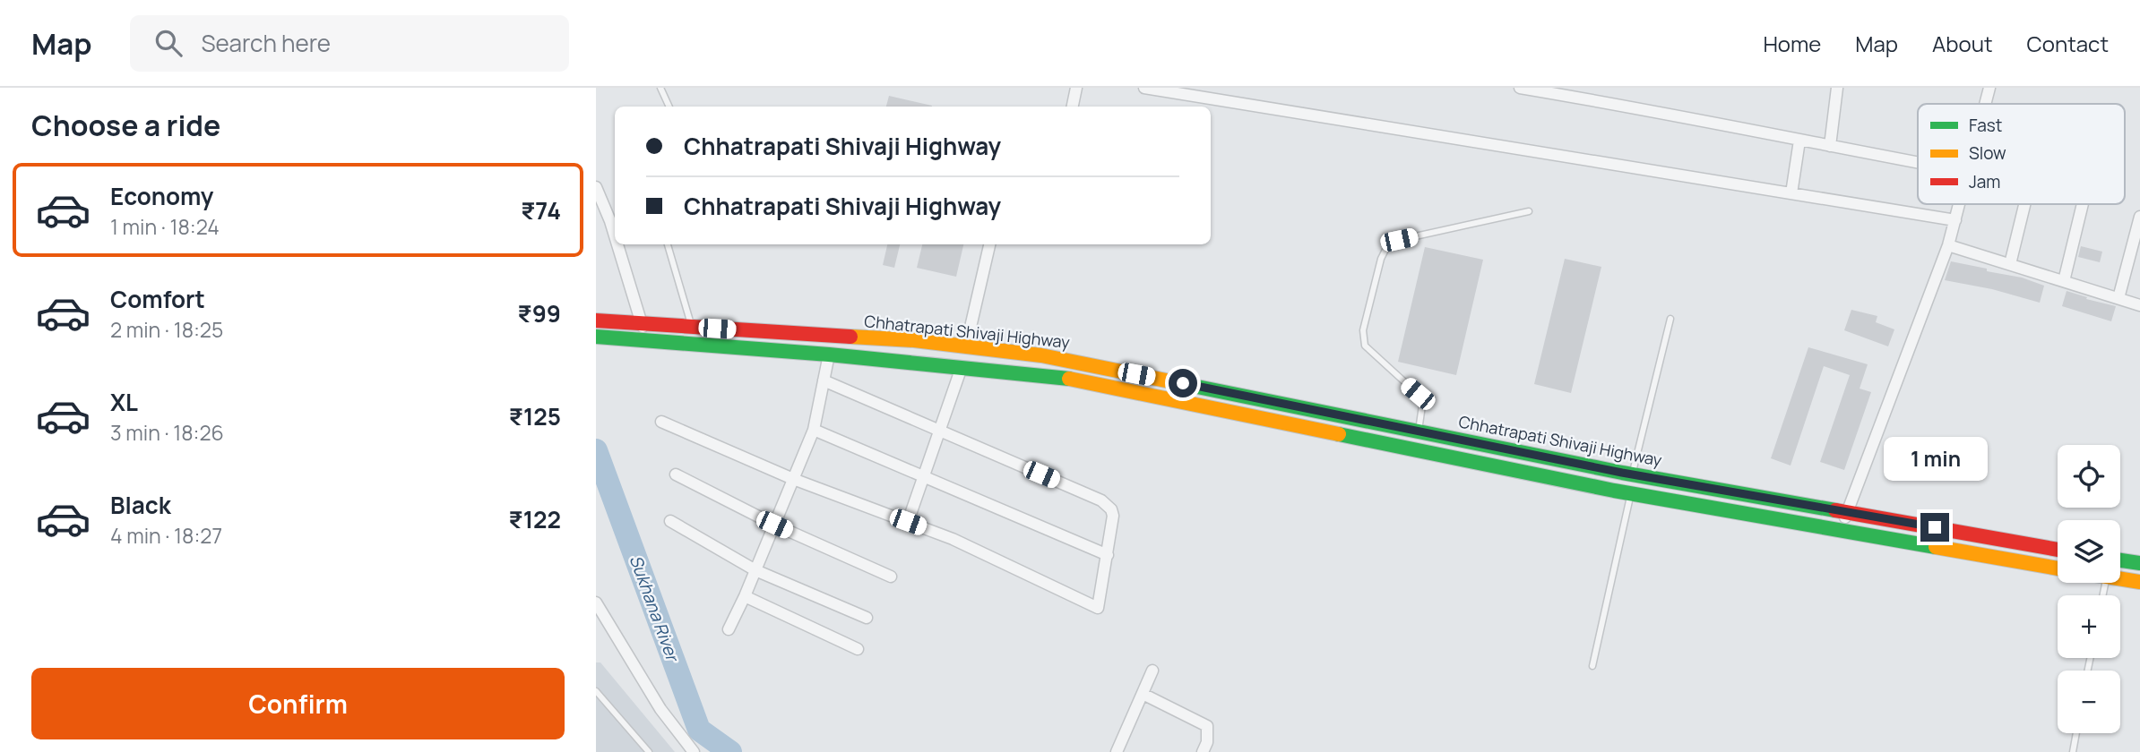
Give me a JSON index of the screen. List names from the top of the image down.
{
  "streets": {
    "main road": ["Chhatrapati Shivaji Highway"]
  },
  "water": ["Sukhana River"],
  "legend": ["Fast", "Slow", "Jam"],
  "page": {
    "header": "Map",
    "search": "Search here",
    "nav": [
      "Home",
      "Map",
      "About",
      "Contact"
    ],
    "heading": "Choose a ride",
    "banner": ["Chhatrapati Shivaji Highway", "Chhatrapati Shivaji Highway"],
    "list": [
      {
        "name": "Economy",
        "note": "1 min · 18:24",
        "value": "₹74"
      },
      {
        "name": "Comfort",
        "note": "2 min · 18:25",
        "value": "₹99"
      },
      {
        "name": "XL",
        "note": "3 min · 18:26",
        "value": "₹125"
      },
      {
        "name": "Black",
        "note": "4 min · 18:27",
        "value": "₹122"
      }
    ],
    "bubble": "1 min",
    "map_buttons": ["+", "−"],
    "buttons": "Confirm"
  }
}
